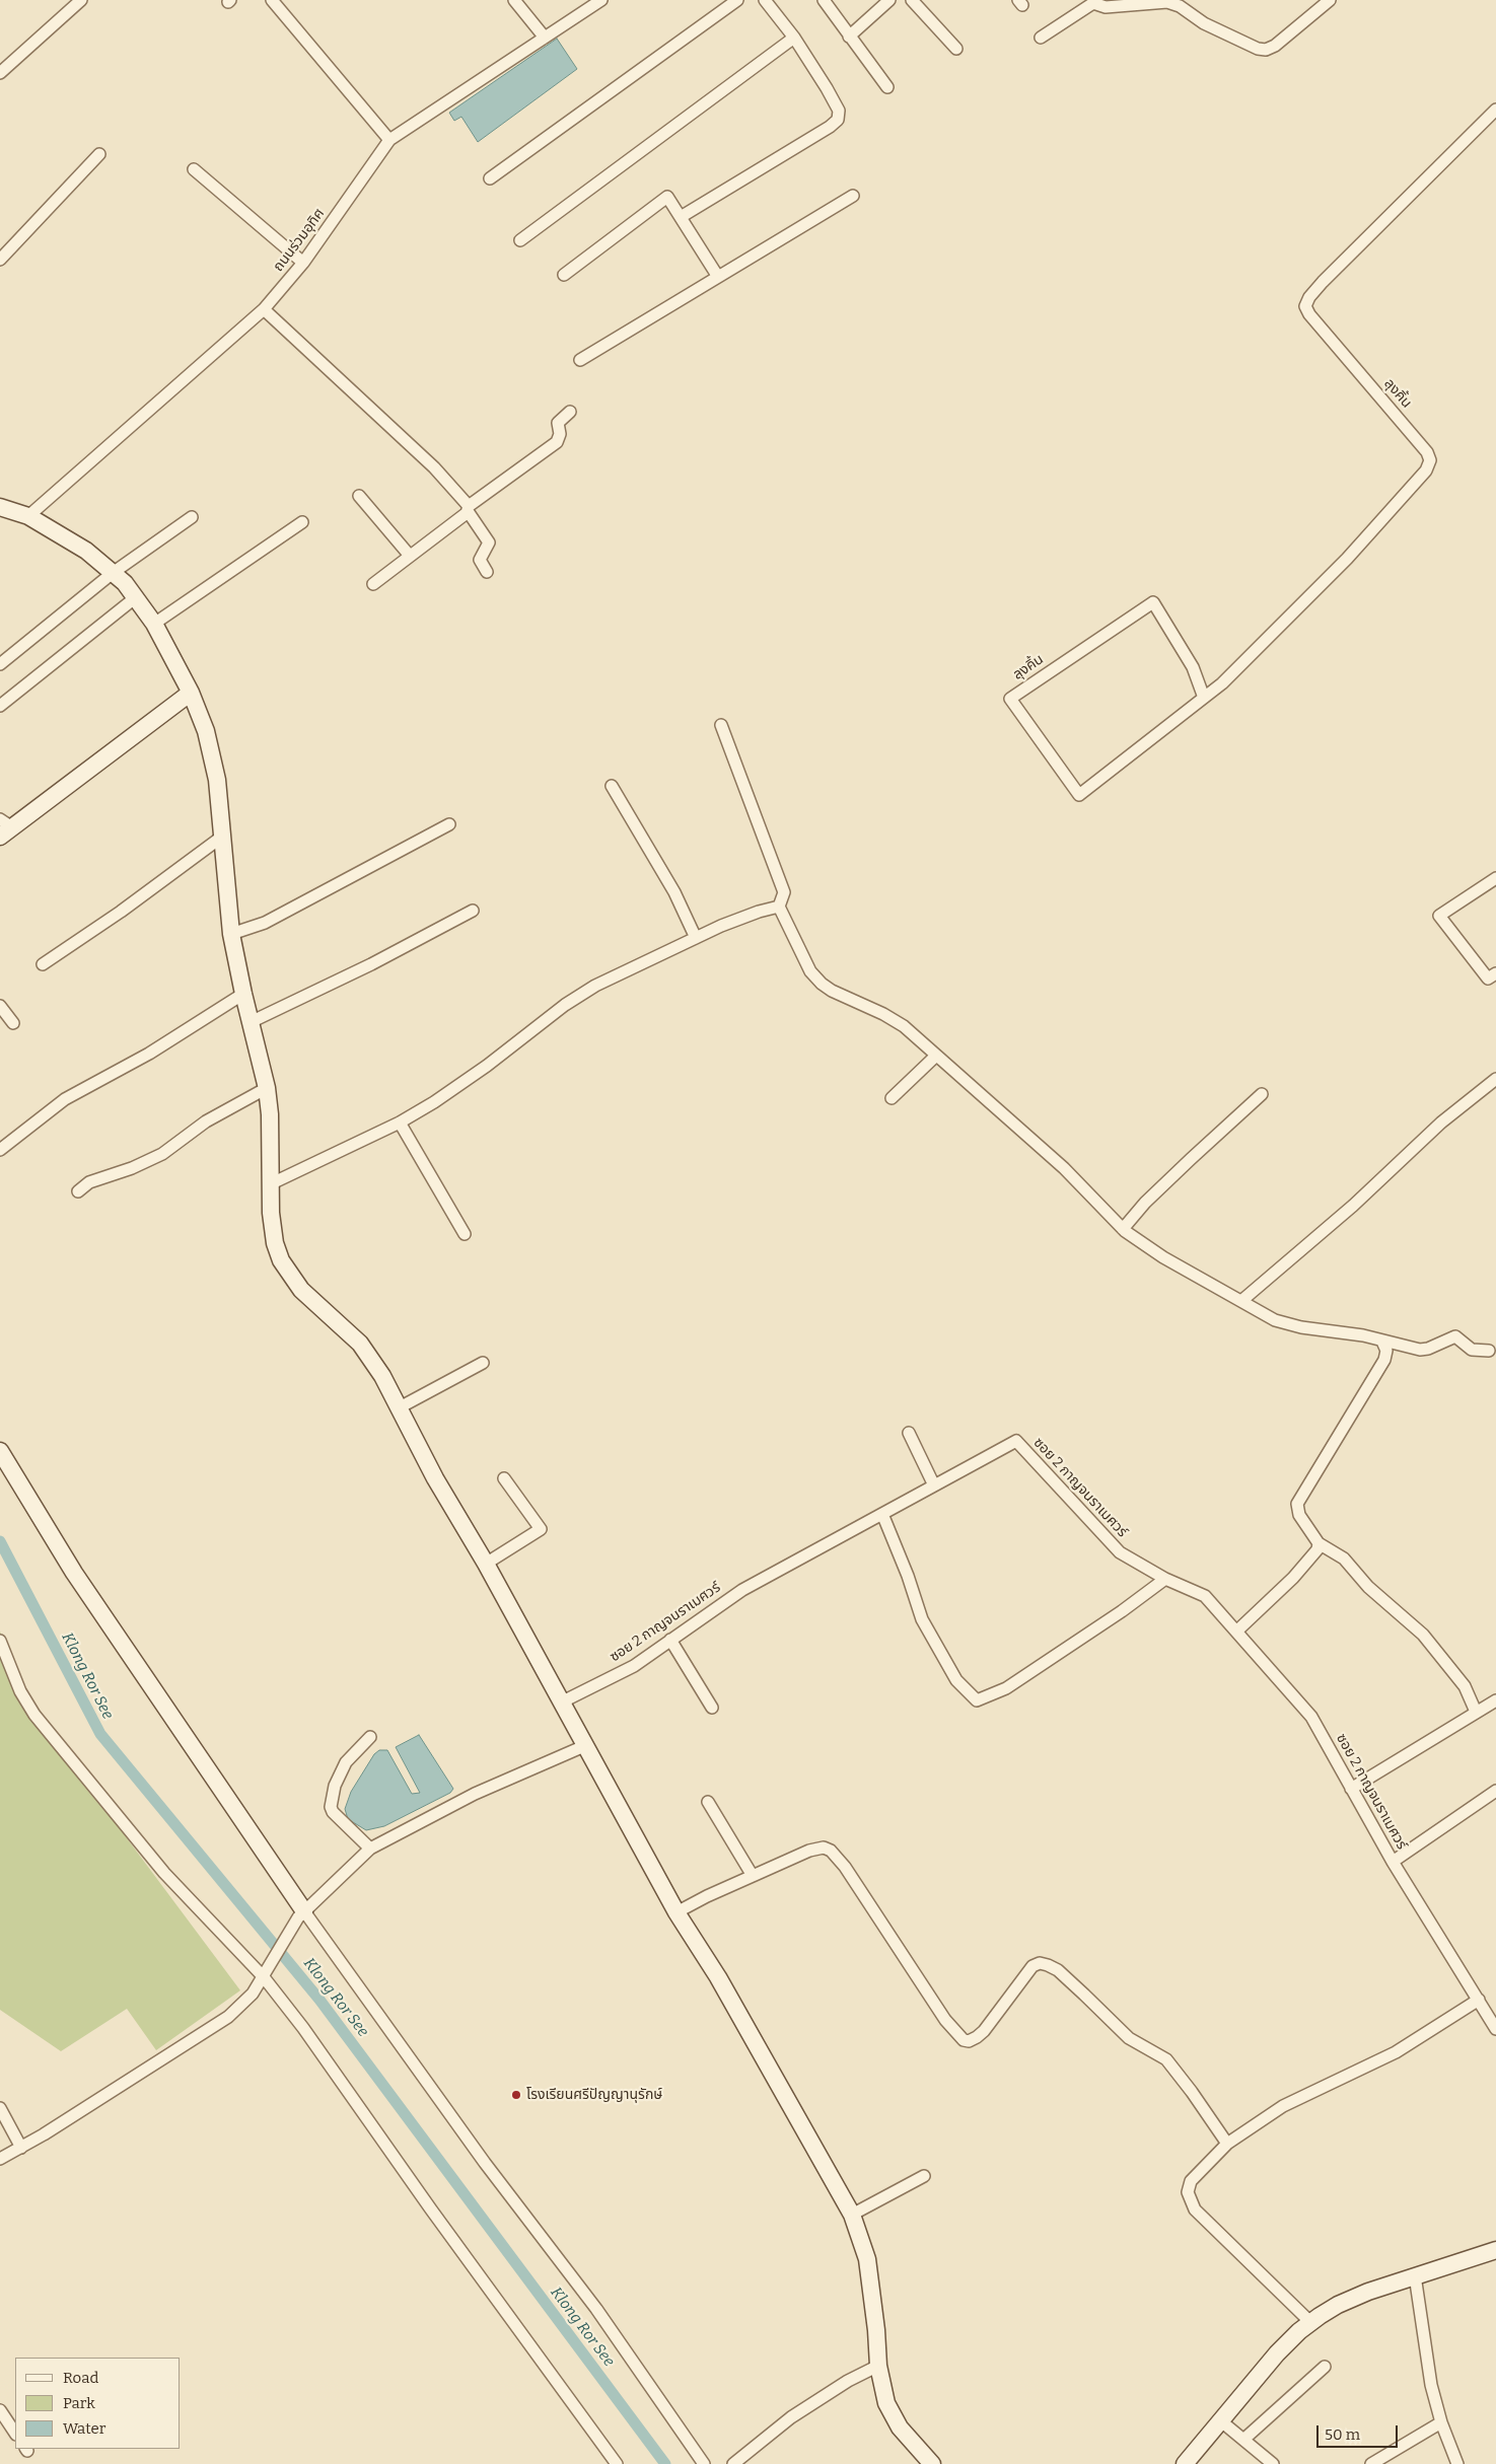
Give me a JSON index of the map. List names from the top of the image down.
{
  "streets": {
    "street": ["ถนนร่วมอุทิศ", "ลุงคิ้น", "ซอย 2 กาญจนราเมศวร์"]
  },
  "water": ["Klong Ror See"],
  "places": ["โรงเรียนศรีปัญญานุรักษ์"],
  "legend": ["Road", "Park", "Water"],
  "scale_bar": "50 m"
}
